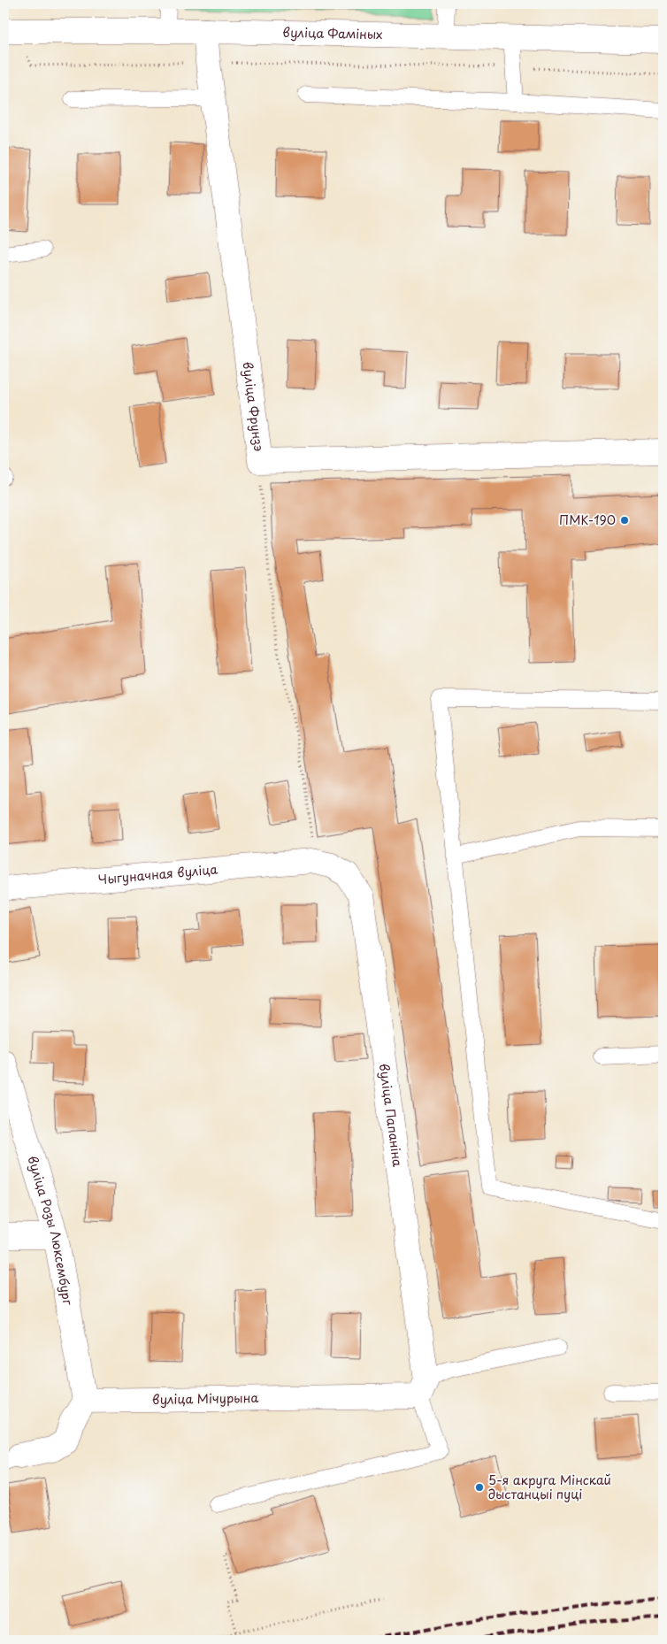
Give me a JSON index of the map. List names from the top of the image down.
{
  "streets": {
    "street": [
      "вуліца Фаміных",
      "вуліца Фрунзэ",
      "Чыгуначная вуліца",
      "вуліца Папаніна",
      "вуліца Розы Люксембург",
      "вуліца Мічурына"
    ]
  },
  "crossings": [
    ["вуліца Фаміных", "вуліца Фрунзэ"],
    ["Чыгуначная вуліца", "вуліца Папаніна"],
    ["вуліца Папаніна", "вуліца Мічурына"],
    ["вуліца Розы Люксембург", "вуліца Мічурына"]
  ],
  "places": ["ПМК-190", "5-я акруга Мінскай дыстанцыі пуці"]
}
